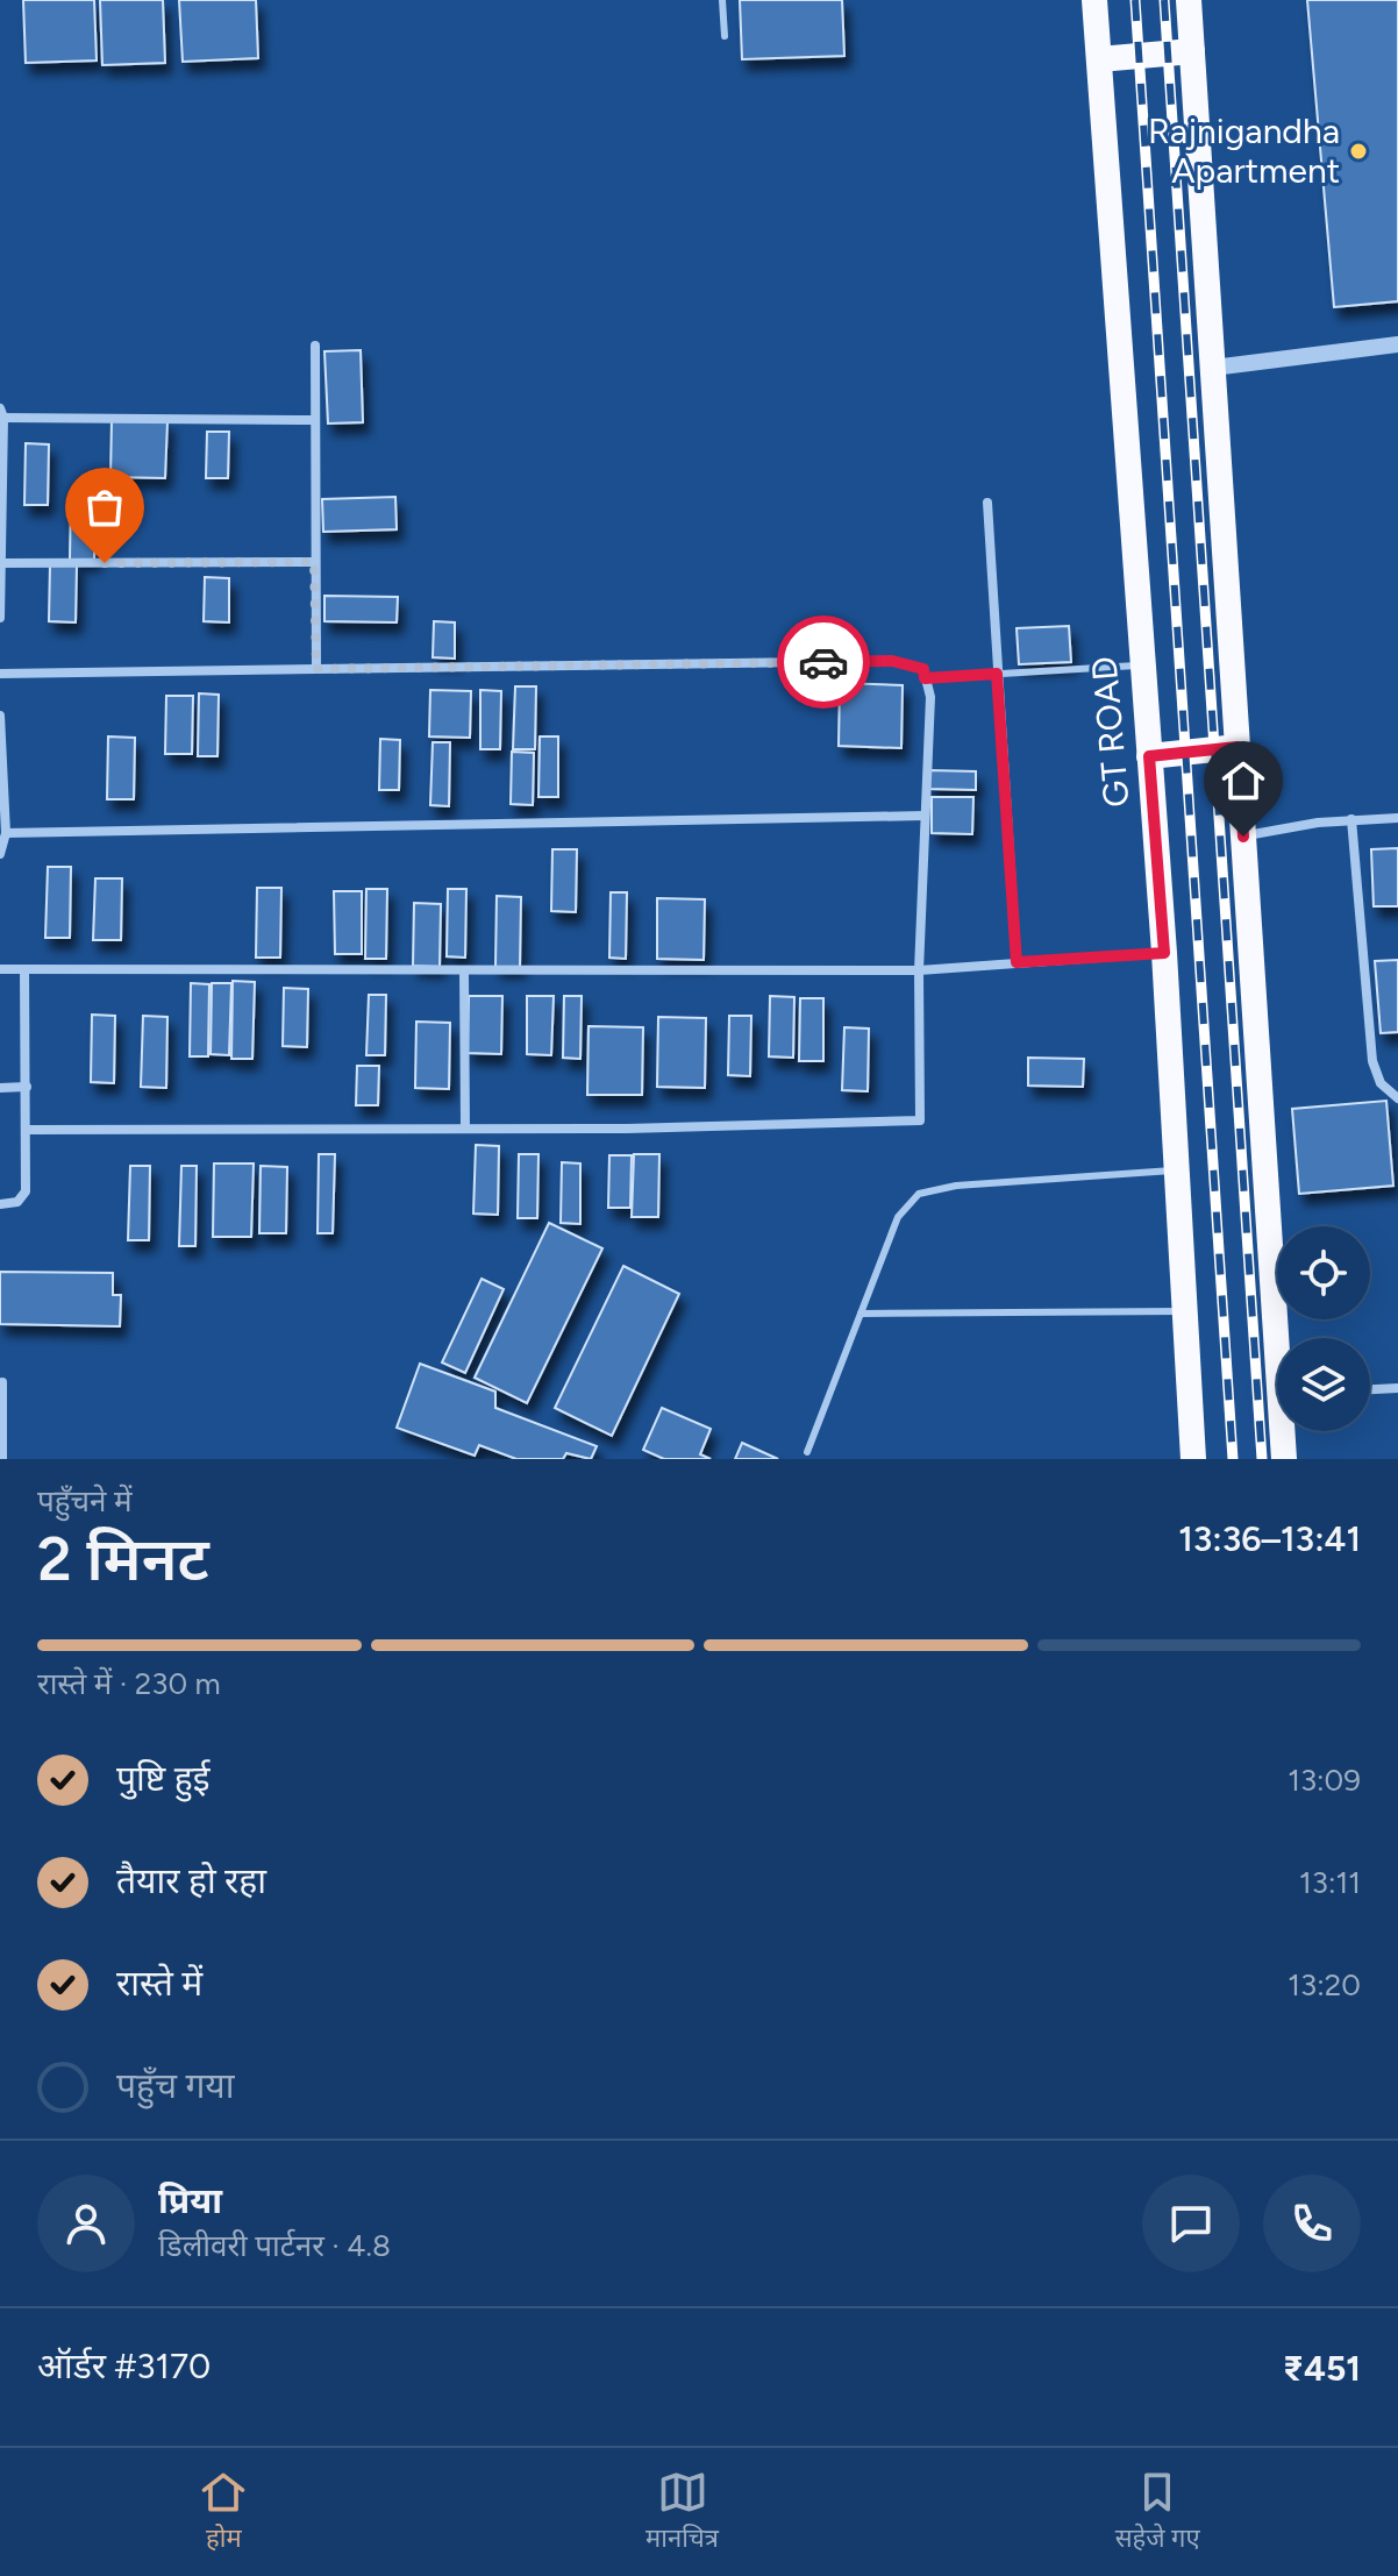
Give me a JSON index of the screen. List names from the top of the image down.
{
  "streets": {
    "highway": ["GT ROAD"]
  },
  "places": ["Rajnigandha Apartment"],
  "page": {
    "heading": ["2 मिनट", "पहुँचने में", "13:36–13:41"],
    "panel": [
      "प्रिया",
      "डिलीवरी पार्टनर · 4.8",
      "ऑर्डर #3170",
      "₹451"
    ],
    "bar": "रास्ते में · 230 m",
    "list": [
      ["पुष्टि हुई", "13:09"],
      ["तैयार हो रहा", "13:11"],
      ["रास्ते में", "13:20"],
      "पहुँच गया"
    ],
    "tabs": ["होम", "मानचित्र", "सहेजे गए"]
  }
}
